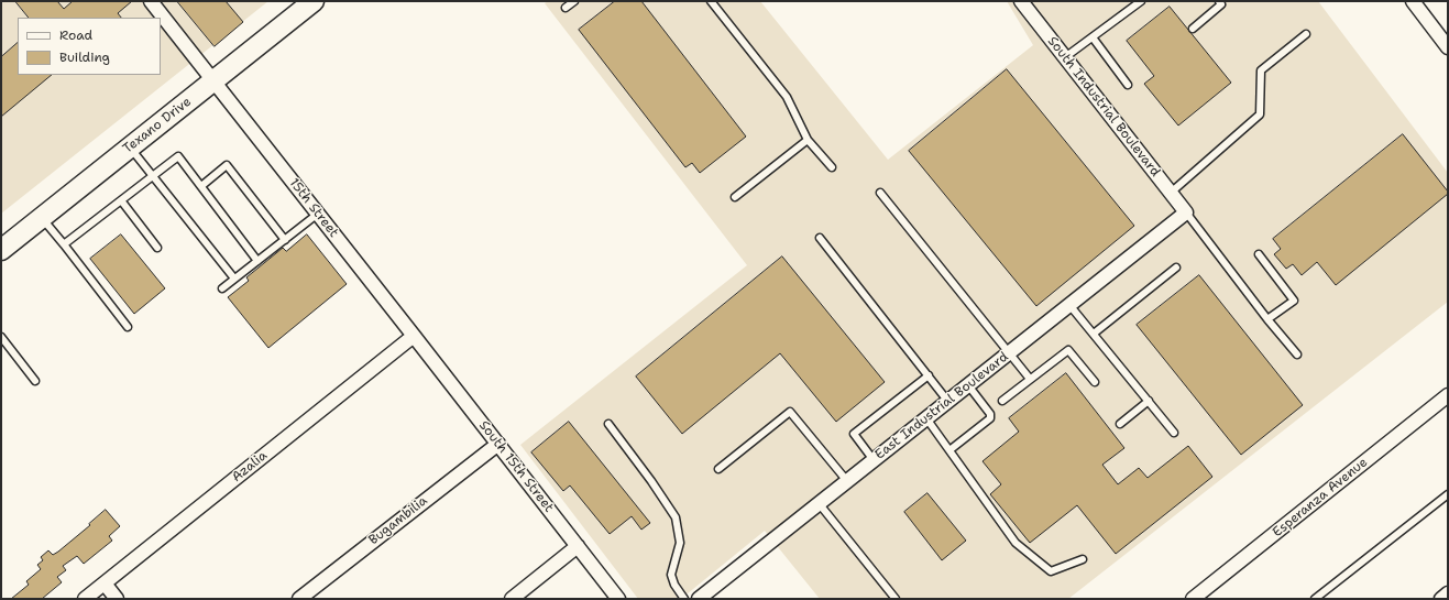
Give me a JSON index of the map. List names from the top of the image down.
{
  "streets": {
    "street": [
      "South Industrial Boulevard",
      "Texano Drive",
      "15th Street",
      "East Industrial Boulevard",
      "Azalia",
      "South 15th Street",
      "Esperanza Avenue",
      "Bugambilia"
    ]
  },
  "crossings": [
    ["South Industrial Boulevard", "East Industrial Boulevard"],
    ["Texano Drive", "15th Street"],
    ["15th Street", "Azalia"],
    ["15th Street", "South 15th Street"],
    ["Azalia", "South 15th Street"],
    ["South 15th Street", "Bugambilia"]
  ],
  "legend": ["Road", "Building"]
}
